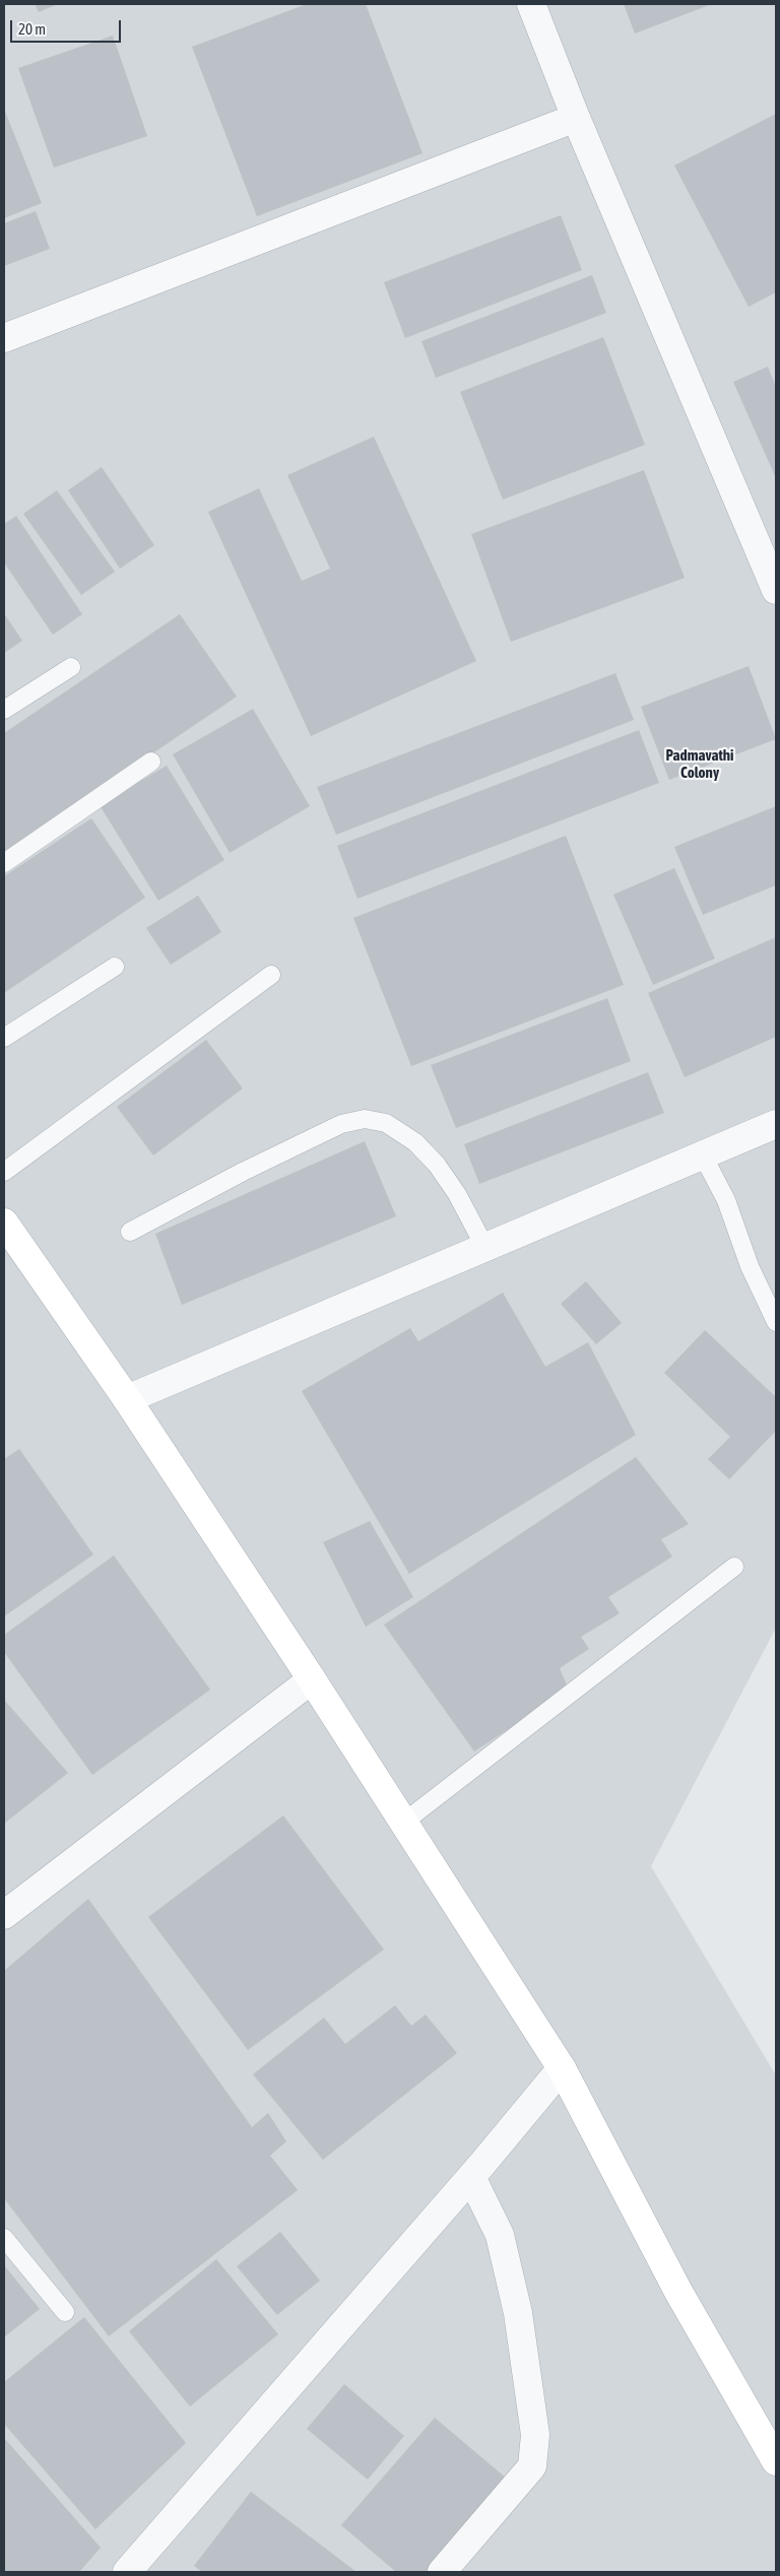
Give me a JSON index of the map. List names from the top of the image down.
{
  "districts": ["Padmavathi Colony"],
  "scale_bar": "20 m"
}
